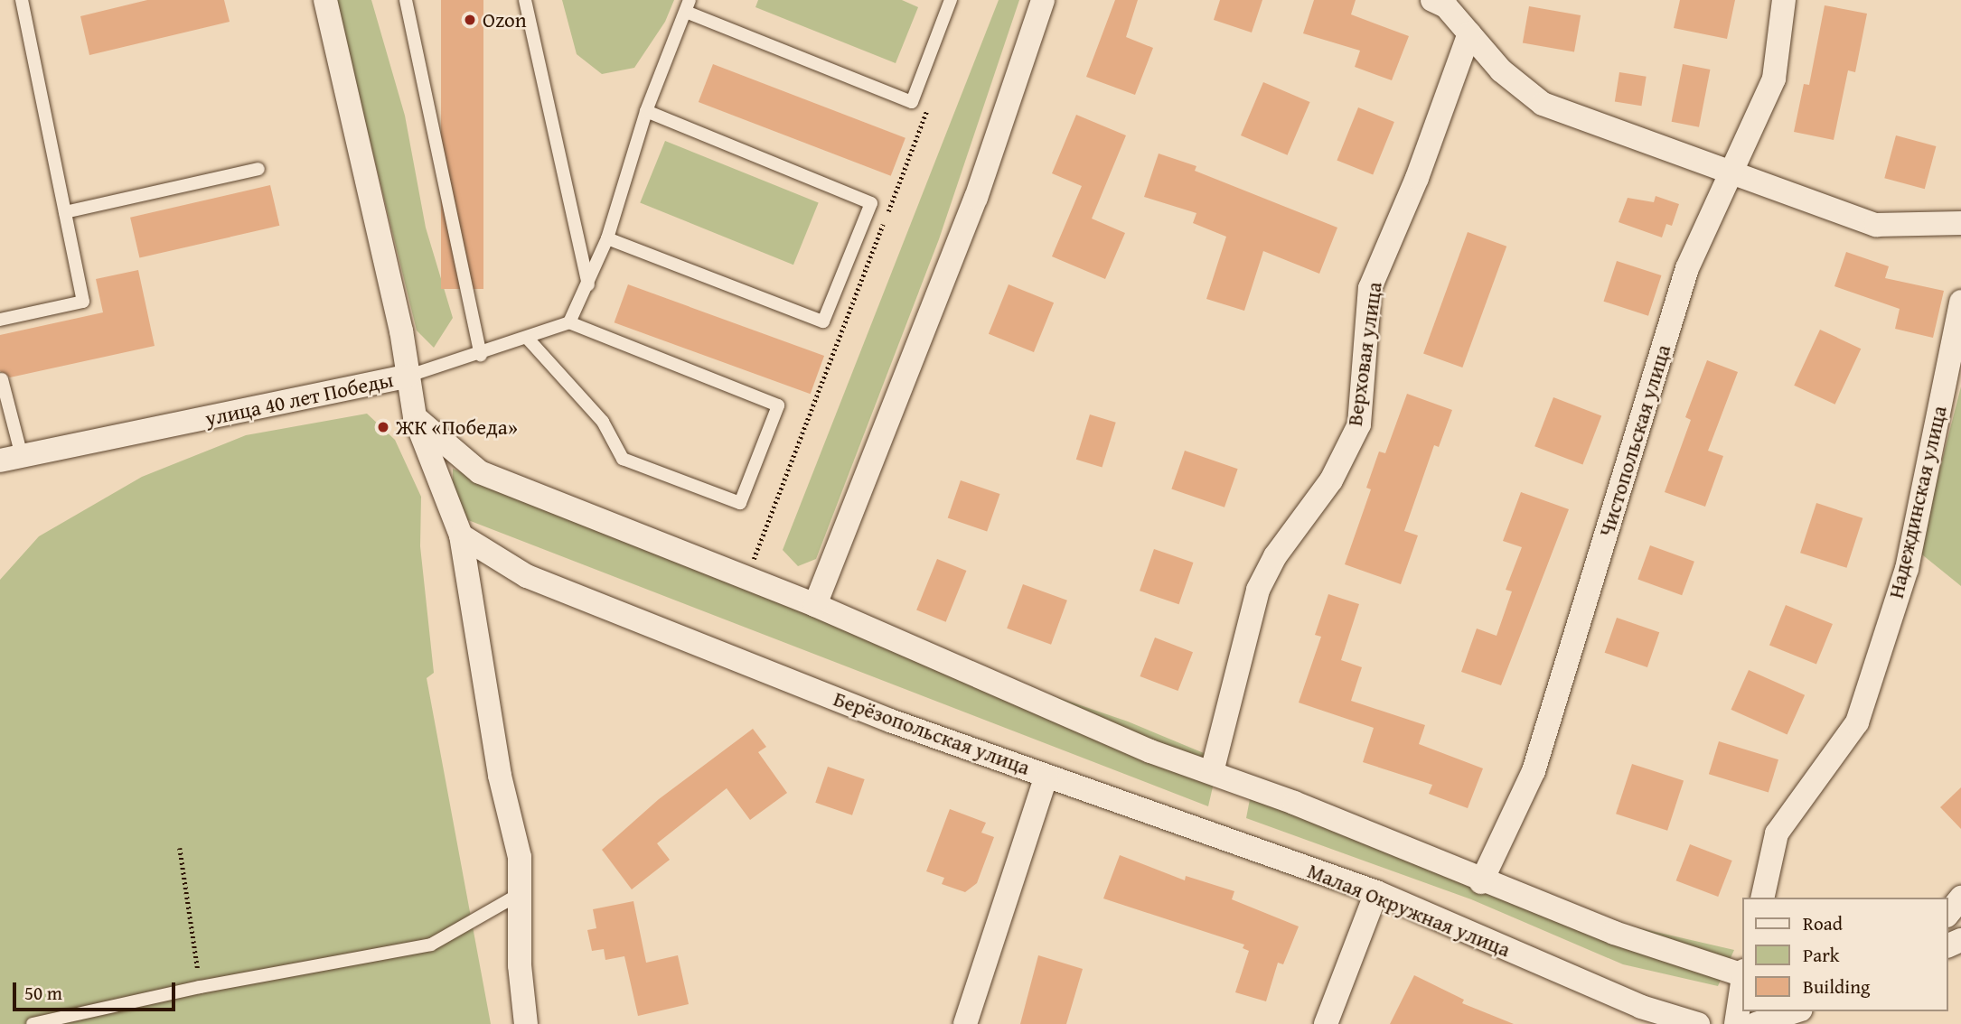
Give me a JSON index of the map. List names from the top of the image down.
{
  "streets": {
    "street": [
      "Верховая улица",
      "улица 40 лет Победы",
      "Чистопольская улица",
      "Надеждинская улица",
      "Берёзопольская улица",
      "Малая Окружная улица"
    ]
  },
  "crossings": [
    ["Берёзопольская улица", "Малая Окружная улица"]
  ],
  "places": ["Ozon", "ЖК «Победа»"],
  "legend": ["Road", "Park", "Building"],
  "scale_bar": "50 m"
}
